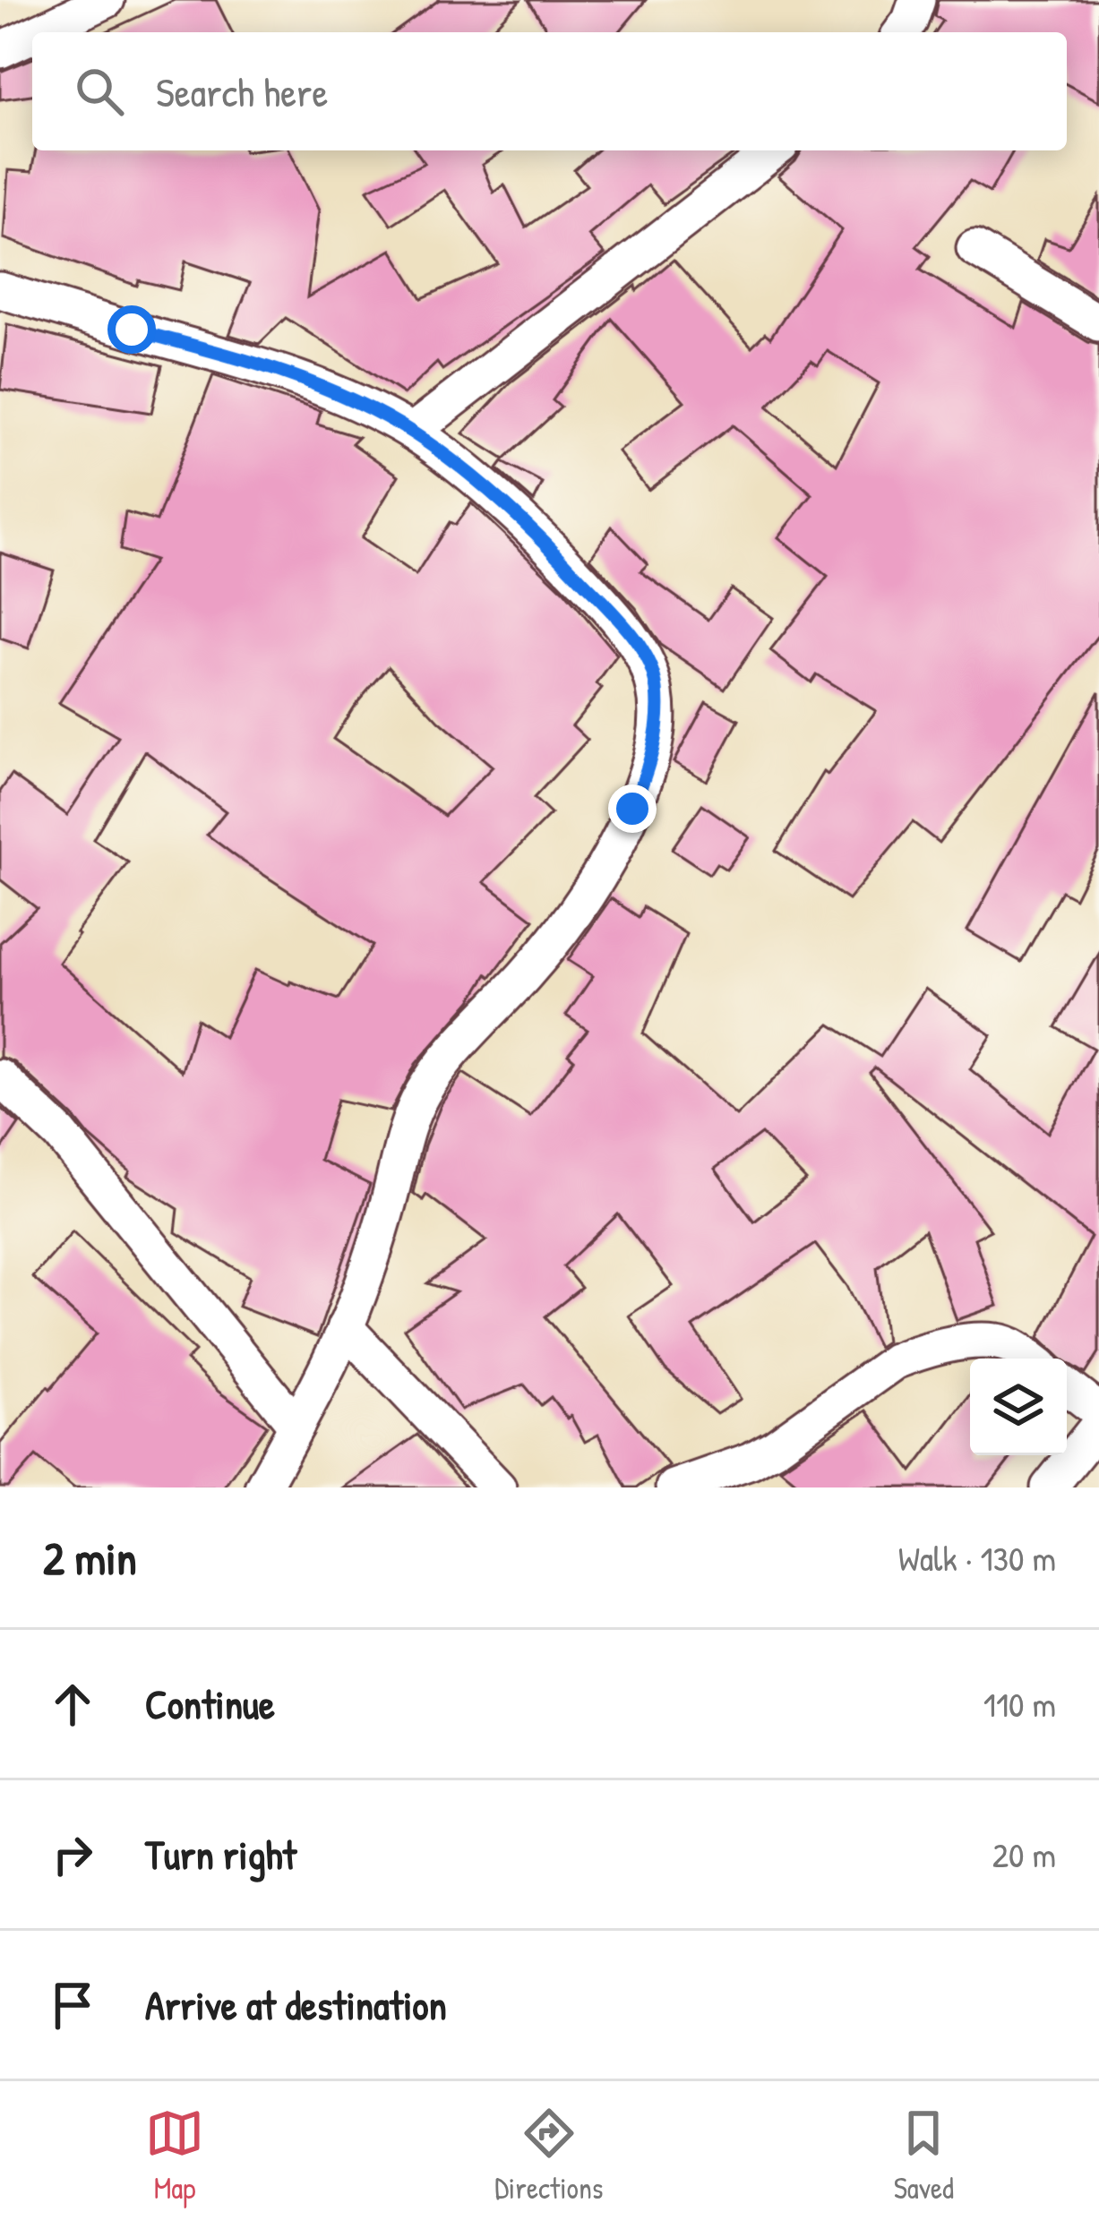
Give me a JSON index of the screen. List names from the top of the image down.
{
  "page": {
    "search": "Search here",
    "heading": ["2 min", "Walk · 130 m"],
    "list": [
      ["Continue", "110 m"],
      ["Turn right", "20 m"],
      "Arrive at destination"
    ],
    "nav": ["Map", "Directions", "Saved"]
  }
}
